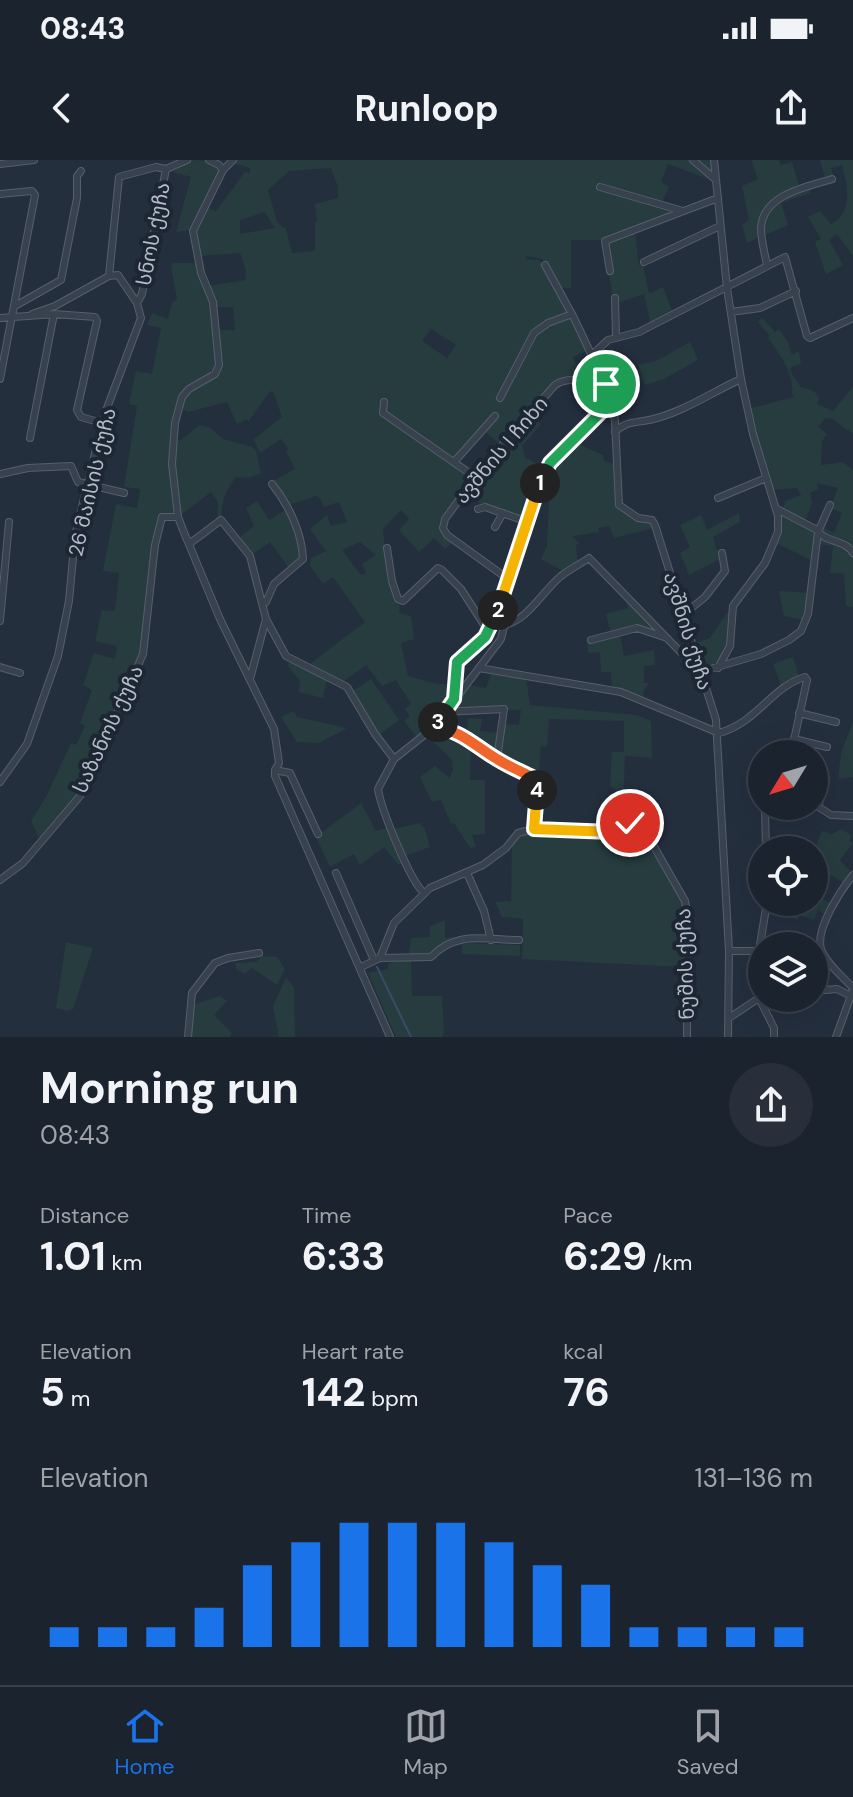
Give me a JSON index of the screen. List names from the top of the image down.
{
  "streets": {
    "street": [
      "სნოს ქუჩა",
      "ავშნის I ჩიხი",
      "26 მაისის ქუჩა",
      "ავშნის ქუჩა",
      "საზანოს ქუჩა",
      "ნუშის ქუჩა"
    ]
  },
  "crossings": [
    ["სნოს ქუჩა", "26 მაისის ქუჩა"],
    ["ავშნის I ჩიხი", "ავშნის ქუჩა"]
  ],
  "north": "bottom left",
  "page": {
    "status": "08:43",
    "header": "Runloop",
    "pins": [
      "1",
      "2",
      "3",
      "4"
    ],
    "heading": ["Morning run", "08:43"],
    "stats": [
      ["Distance", "1.01 km"],
      ["Time", "6:33"],
      ["Pace", "6:29 /km"],
      ["Elevation", "5 m"],
      ["Heart rate", "142 bpm"],
      ["kcal", "76"]
    ],
    "chart": ["Elevation", "131–136 m"],
    "tabs": ["Home", "Map", "Saved"]
  }
}
